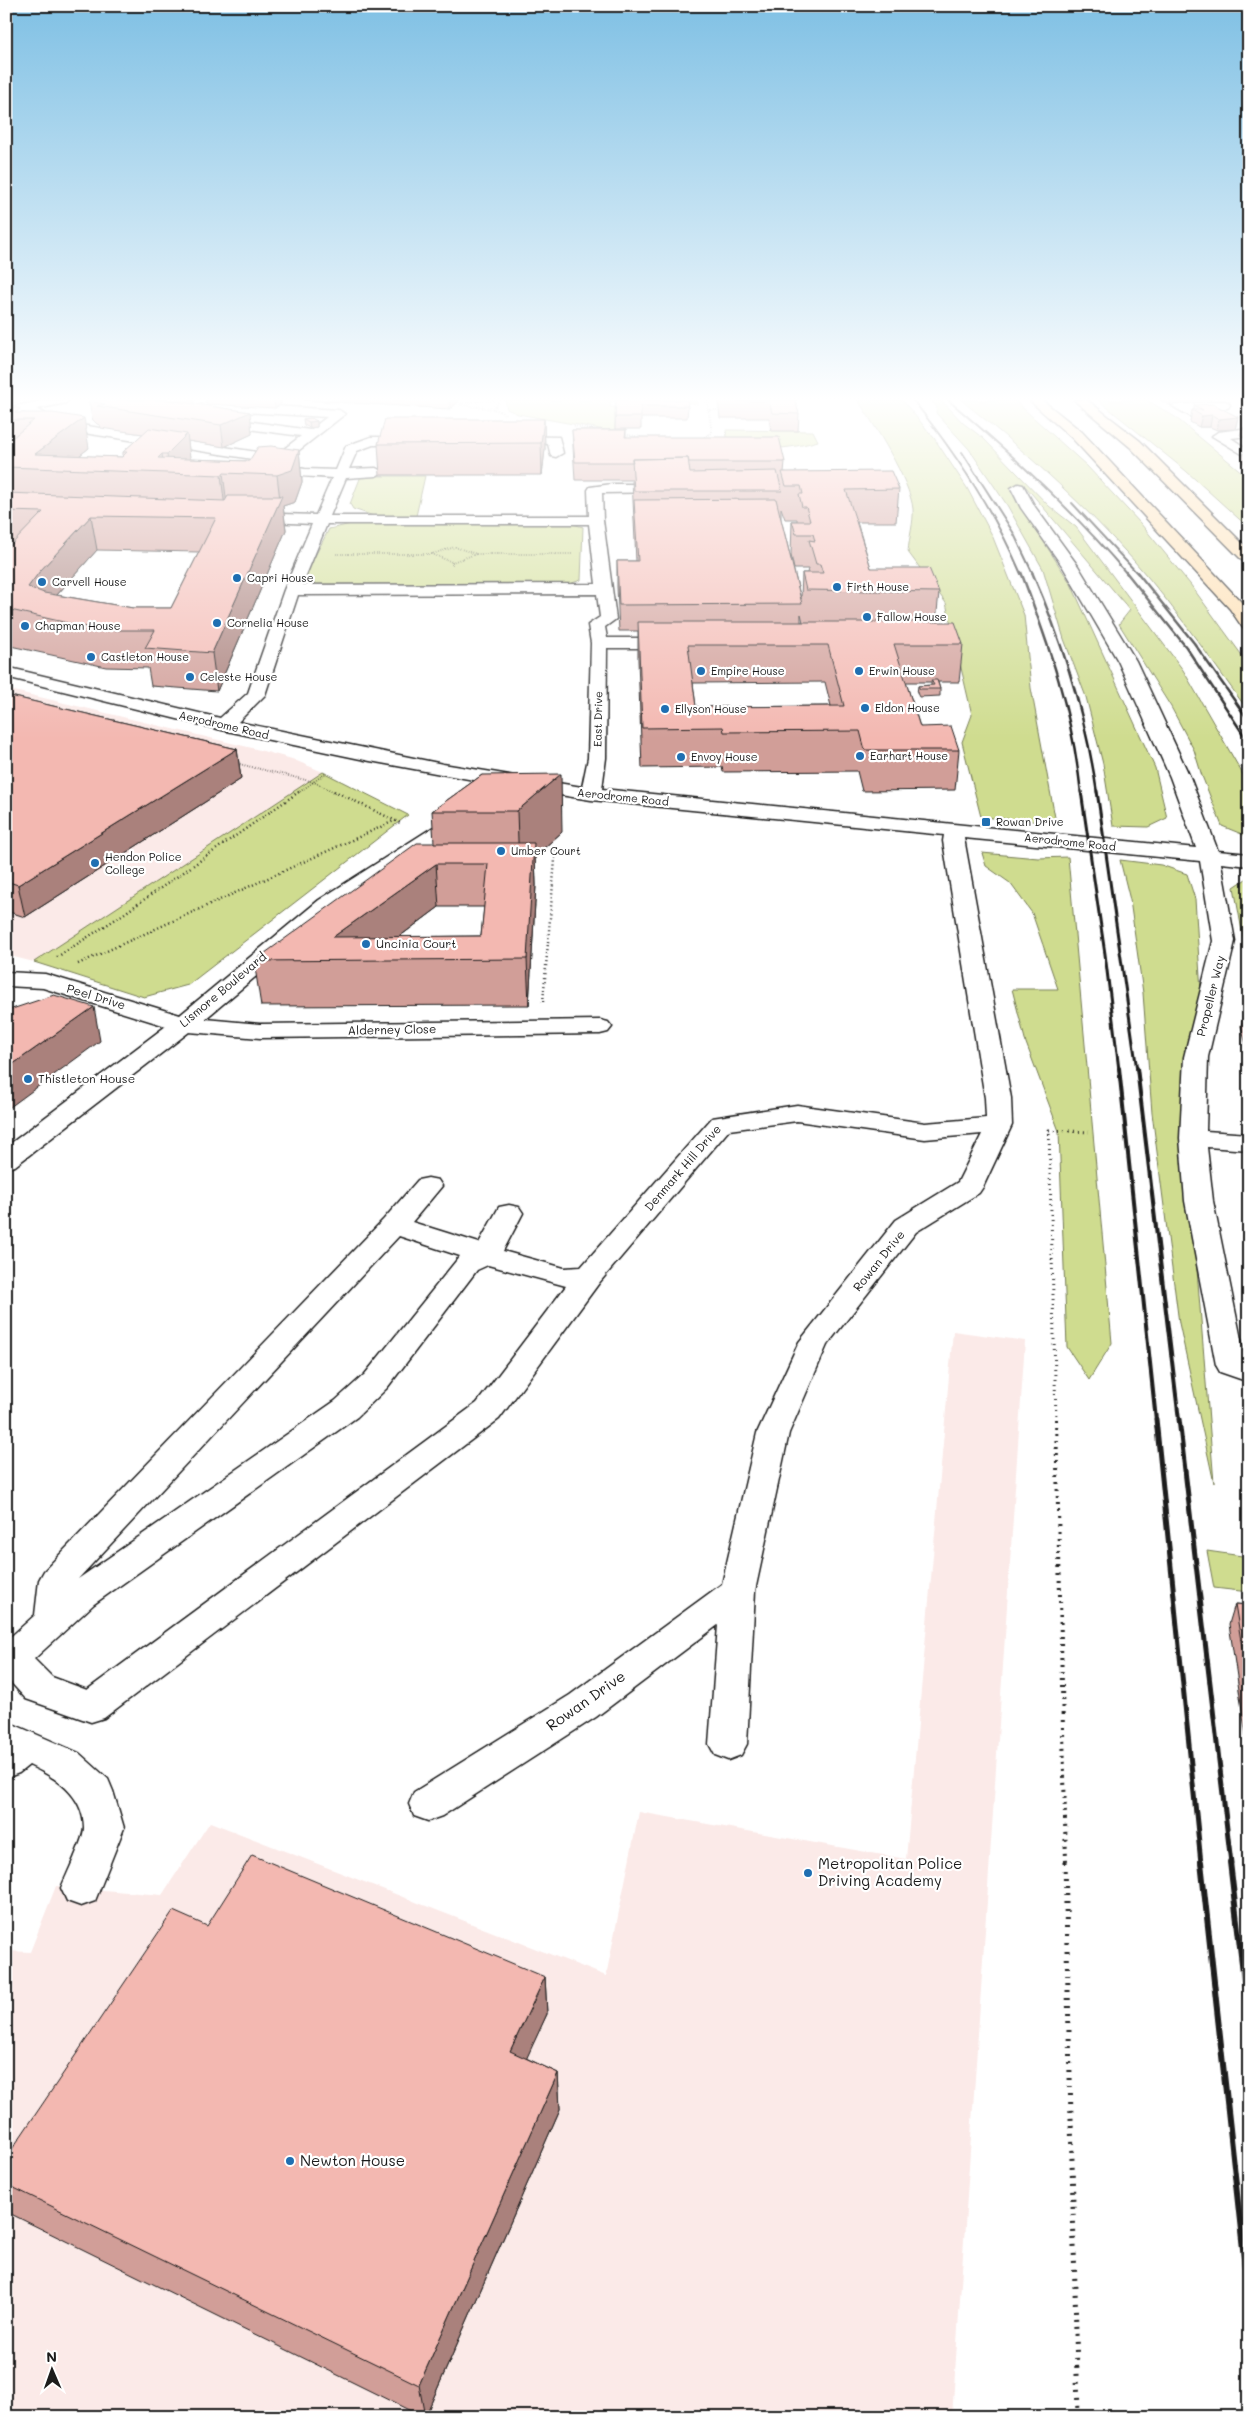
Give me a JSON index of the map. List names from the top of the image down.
{
  "streets": {
    "street": [
      "East Drive",
      "Aerodrome Road",
      "Lismore Boulevard",
      "Propeller Way",
      "Peel Drive",
      "Alderney Close",
      "Denmark Hill Drive",
      "Rowan Drive"
    ]
  },
  "crossings": [
    ["East Drive", "Aerodrome Road"],
    ["Aerodrome Road", "Lismore Boulevard"],
    ["Aerodrome Road", "Propeller Way"],
    ["Aerodrome Road", "Rowan Drive"],
    ["Lismore Boulevard", "Peel Drive"],
    ["Lismore Boulevard", "Alderney Close"],
    ["Peel Drive", "Alderney Close"],
    ["Denmark Hill Drive", "Rowan Drive"]
  ],
  "places": {
    "other": [
      "Capri House",
      "Carvell House",
      "Firth House",
      "Fallow House",
      "Cornelia House",
      "Chapman House",
      "Castleton House",
      "Empire House",
      "Erwin House",
      "Celeste House",
      "Eldon House",
      "Ellyson House",
      "Earhart House",
      "Envoy House",
      "Umber Court",
      "Hendon Police College",
      "Uncinia Court",
      "Thistleton House",
      "Metropolitan Police Driving Academy",
      "Newton House"
    ],
    "transit": ["Rowan Drive"]
  },
  "north": "top"
}
